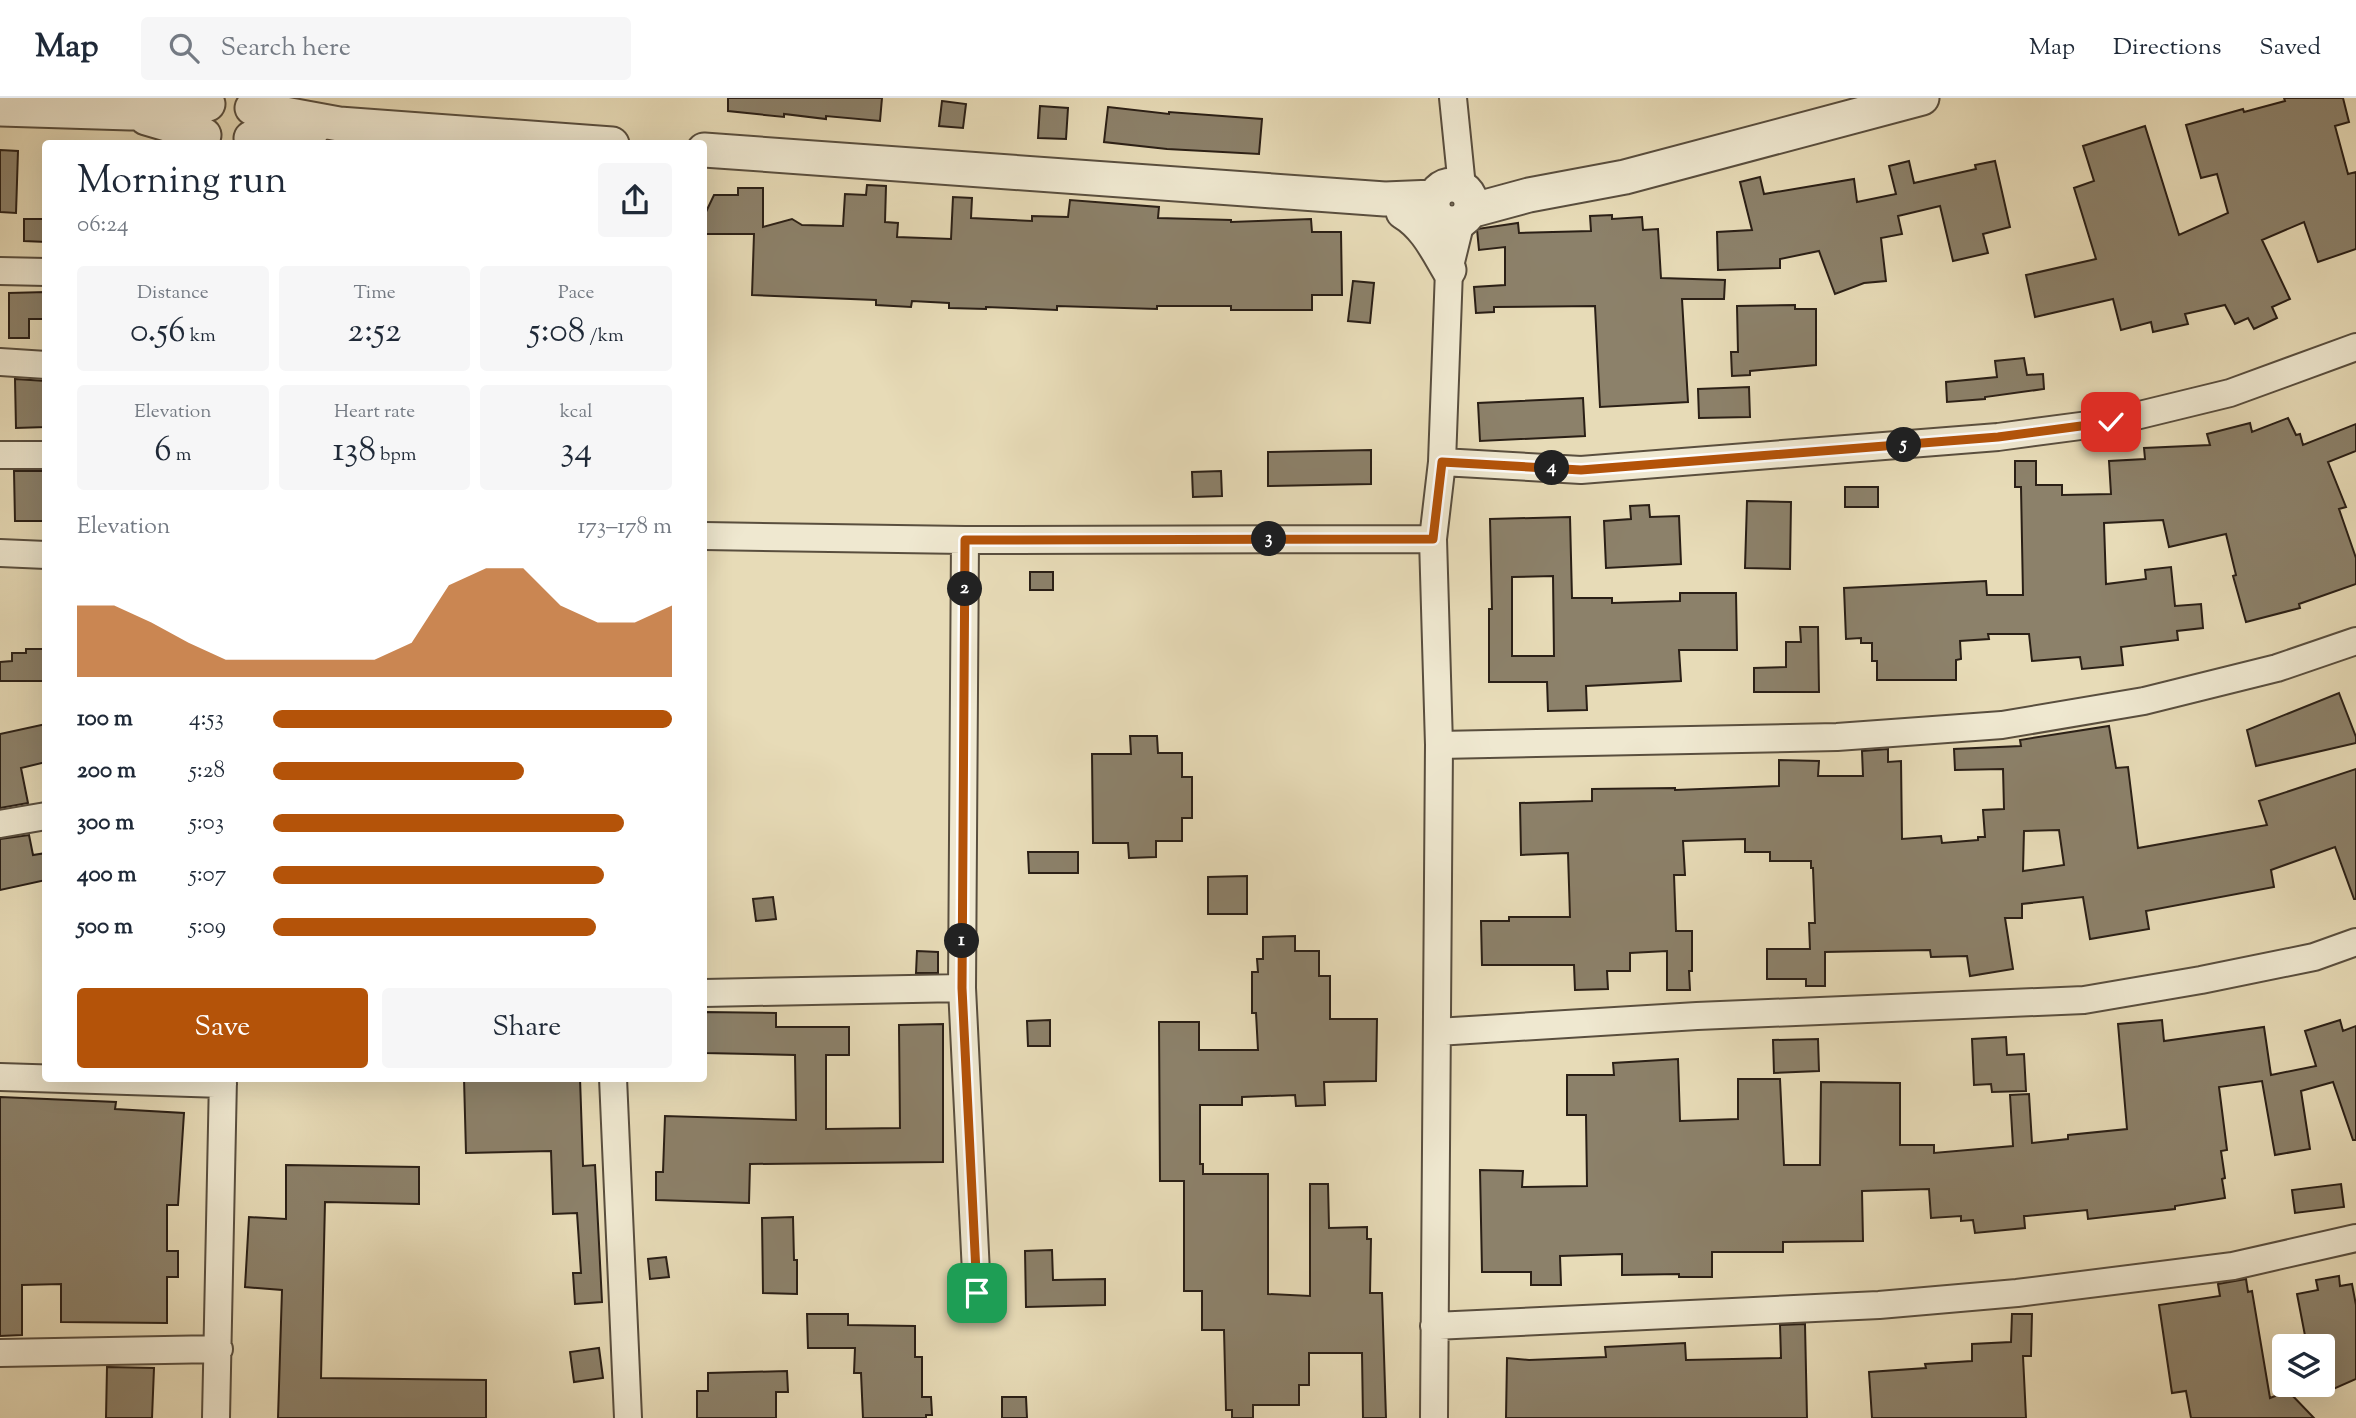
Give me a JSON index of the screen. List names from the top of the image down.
{
  "page": {
    "header": "Map",
    "search": "Search here",
    "nav": ["Map", "Directions", "Saved"],
    "heading": ["Morning run", "06:24"],
    "stats": [
      ["Distance", "0.56 km"],
      ["Time", "2:52"],
      ["Pace", "5:08 /km"],
      ["Elevation", "6 m"],
      ["Heart rate", "138 bpm"],
      ["kcal", "34"]
    ],
    "pins": [
      "5",
      "4",
      "3",
      "2",
      "1"
    ],
    "chart": ["Elevation", "173–178 m"],
    "list": [
      {
        "name": "100 m",
        "note": "4:53"
      },
      {
        "name": "200 m",
        "note": "5:28"
      },
      {
        "name": "300 m",
        "note": "5:03"
      },
      {
        "name": "400 m",
        "note": "5:07"
      },
      {
        "name": "500 m",
        "note": "5:09"
      }
    ],
    "buttons": ["Save", "Share"]
  }
}
